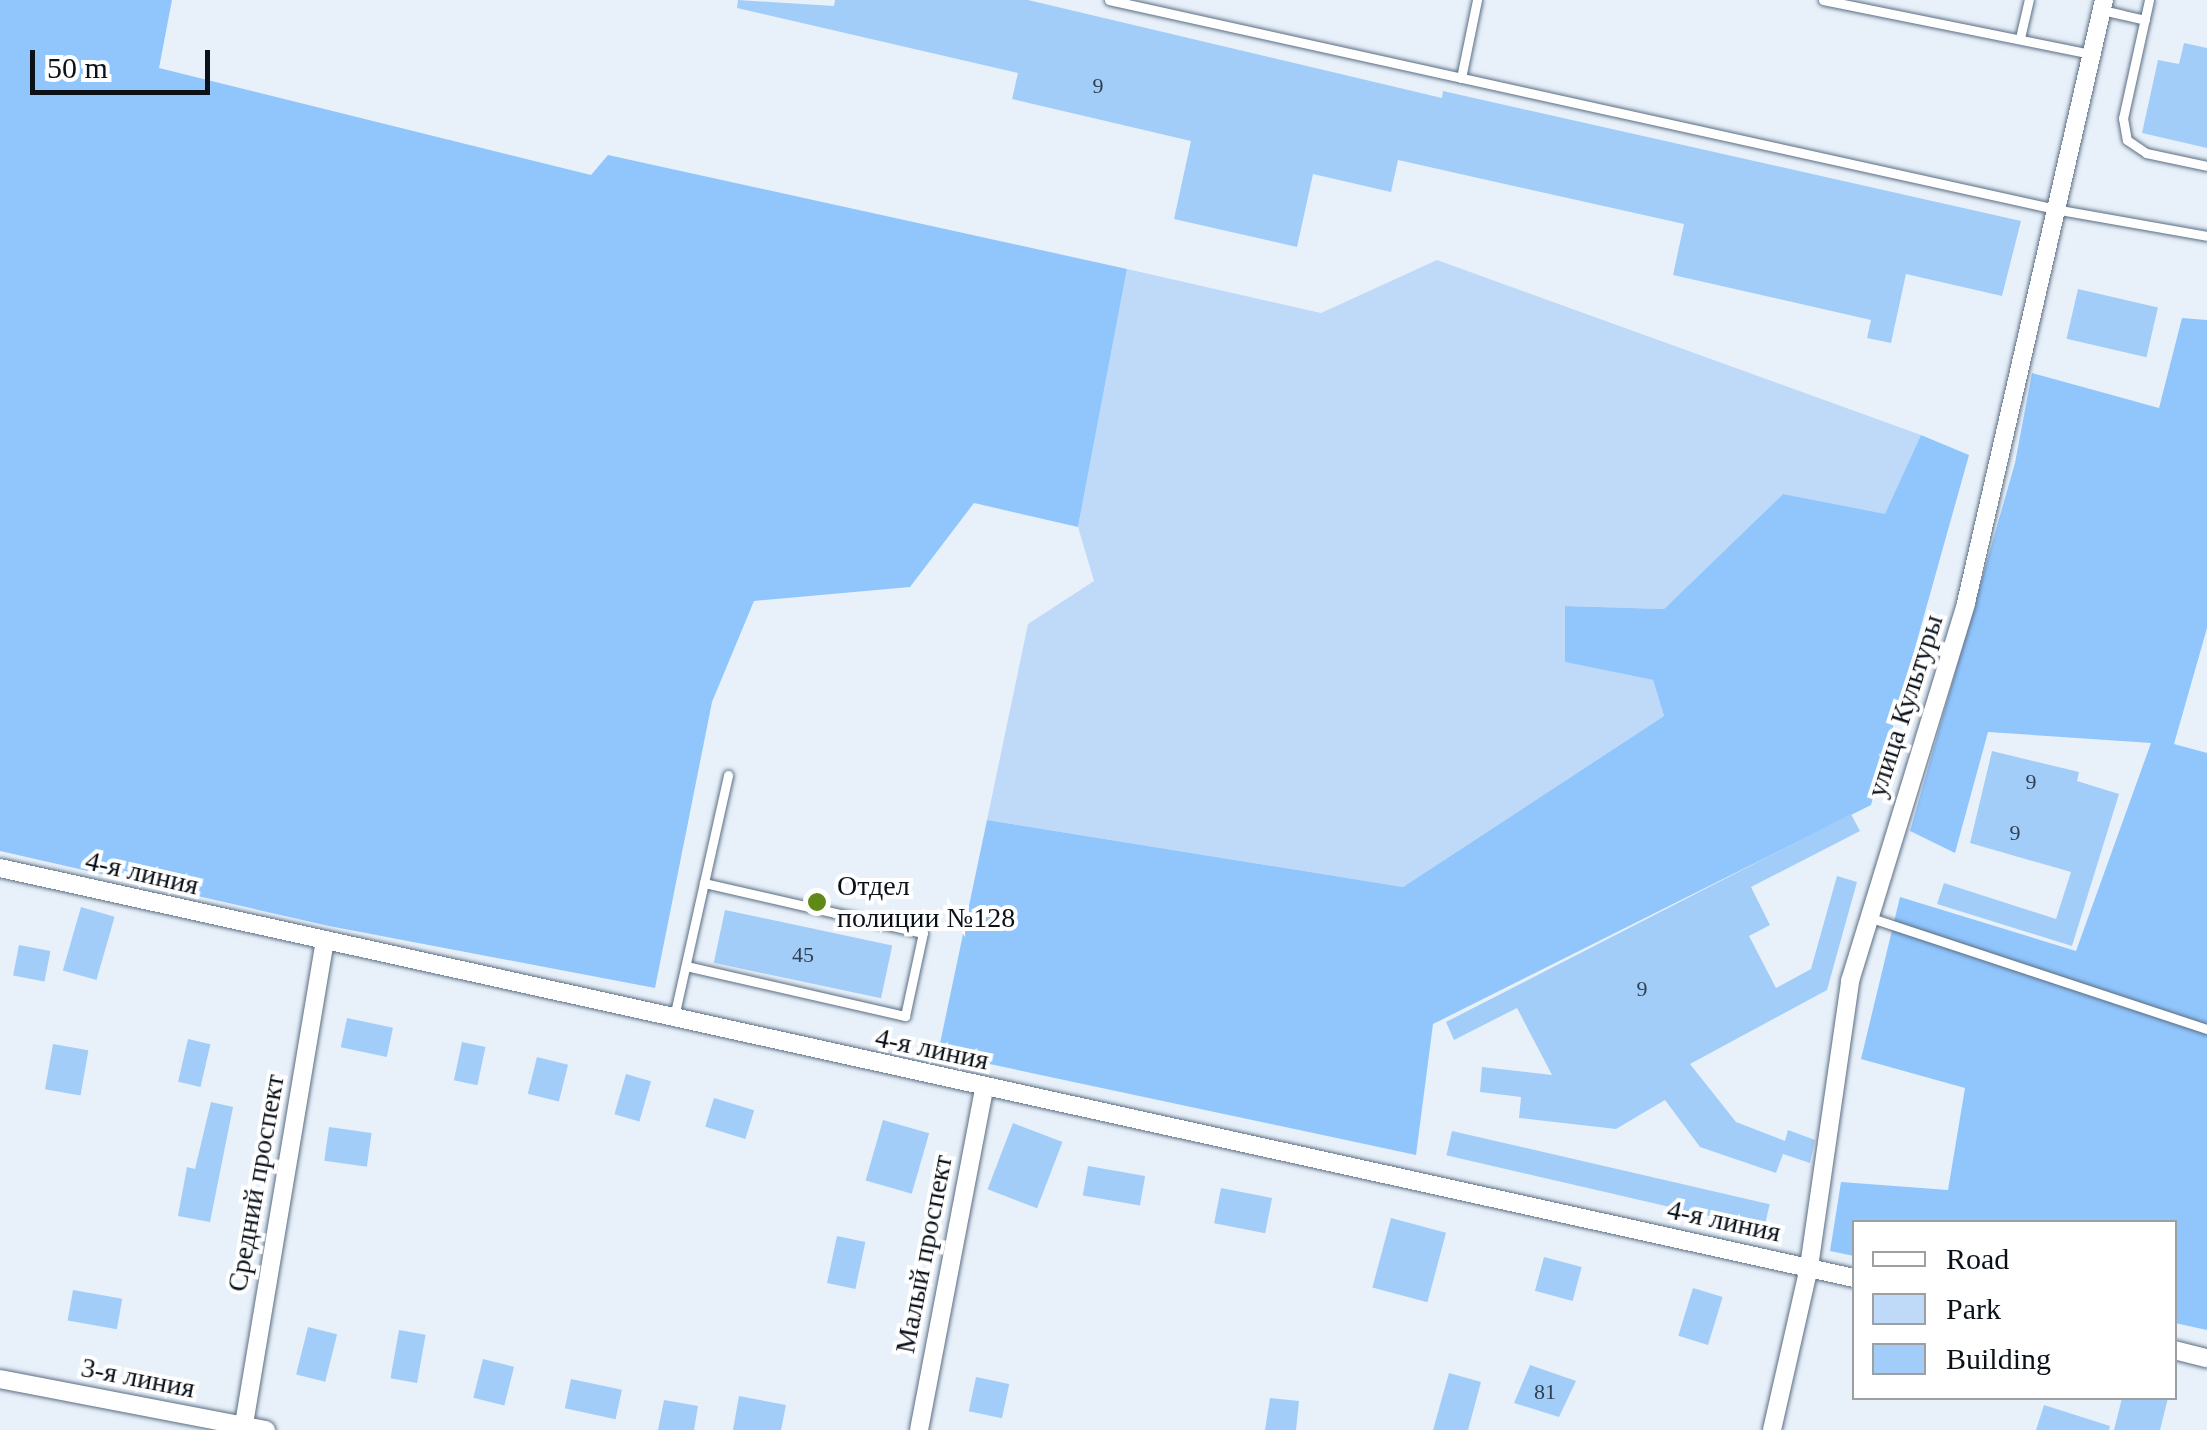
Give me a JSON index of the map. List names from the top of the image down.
{
  "streets": {
    "street": [
      "улица Культуры",
      "4-я линия",
      "Средний проспект",
      "Малый проспект",
      "3-я линия"
    ]
  },
  "crossings": [
    ["улица Культуры", "4-я линия"],
    ["4-я линия", "Средний проспект"],
    ["4-я линия", "Малый проспект"],
    ["Средний проспект", "3-я линия"]
  ],
  "places": ["Отдел полиции №128"],
  "house_numbers": [
    "9",
    "9",
    "9",
    "45",
    "9",
    "81"
  ],
  "legend": ["Road", "Park", "Building"],
  "scale_bar": "50 m"
}
